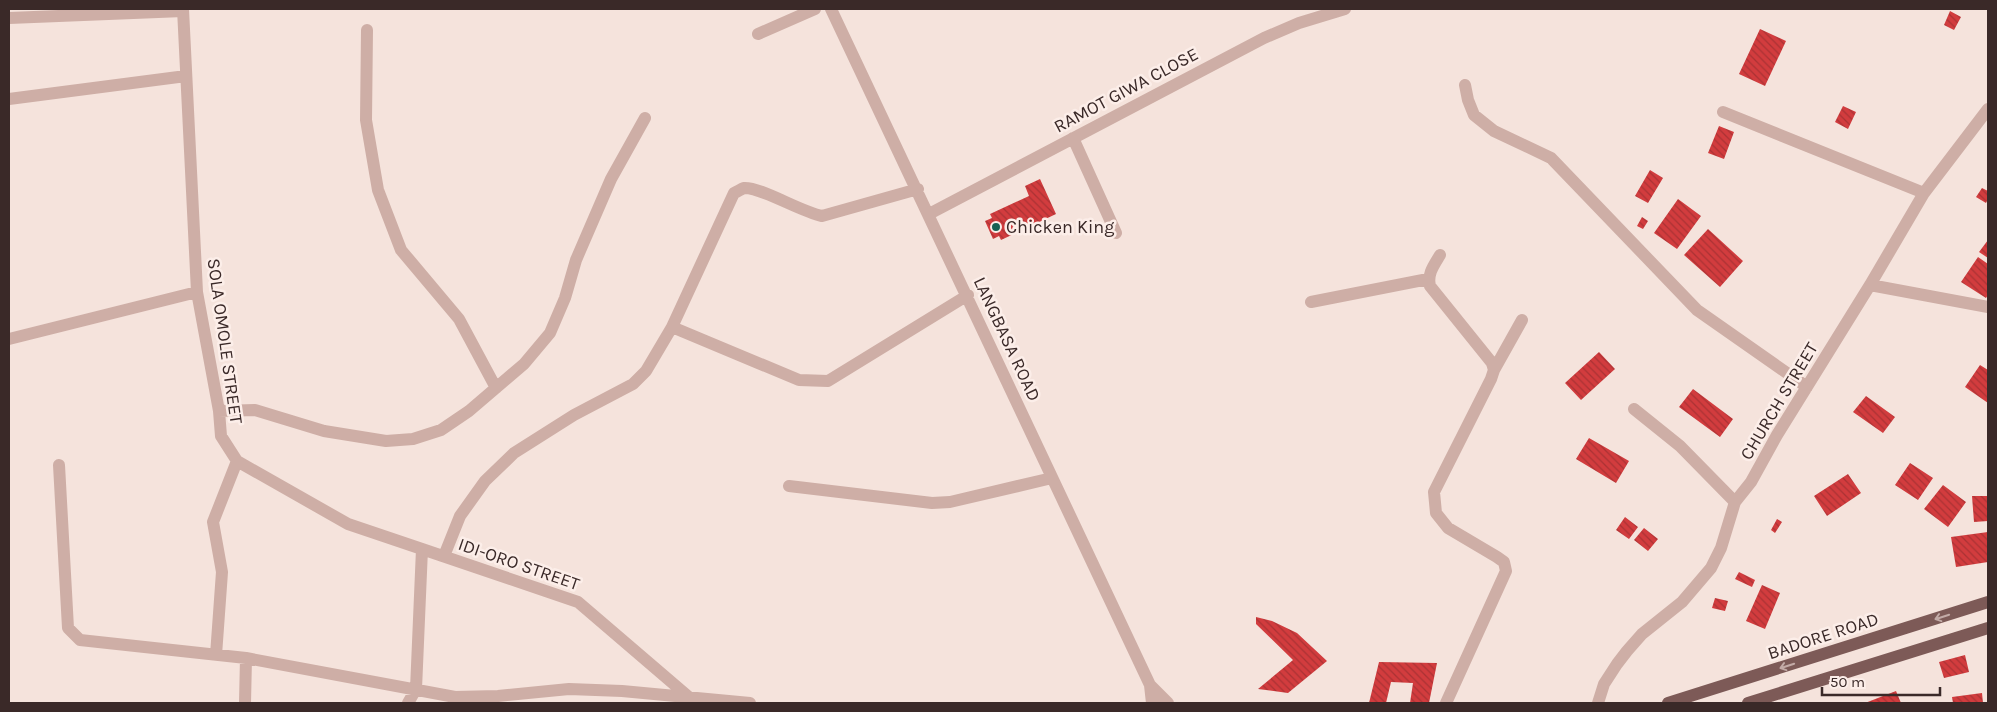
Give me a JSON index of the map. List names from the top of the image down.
{
  "streets": {
    "main road": ["BADORE ROAD"],
    "street": [
      "RAMOT GIWA CLOSE",
      "LANGBASA ROAD",
      "SOLA OMOLE STREET",
      "CHURCH STREET",
      "IDI-ORO STREET"
    ]
  },
  "crossings": [
    ["RAMOT GIWA CLOSE", "LANGBASA ROAD"],
    ["SOLA OMOLE STREET", "IDI-ORO STREET"]
  ],
  "places": ["Chicken King"],
  "scale_bar": "50 m"
}
